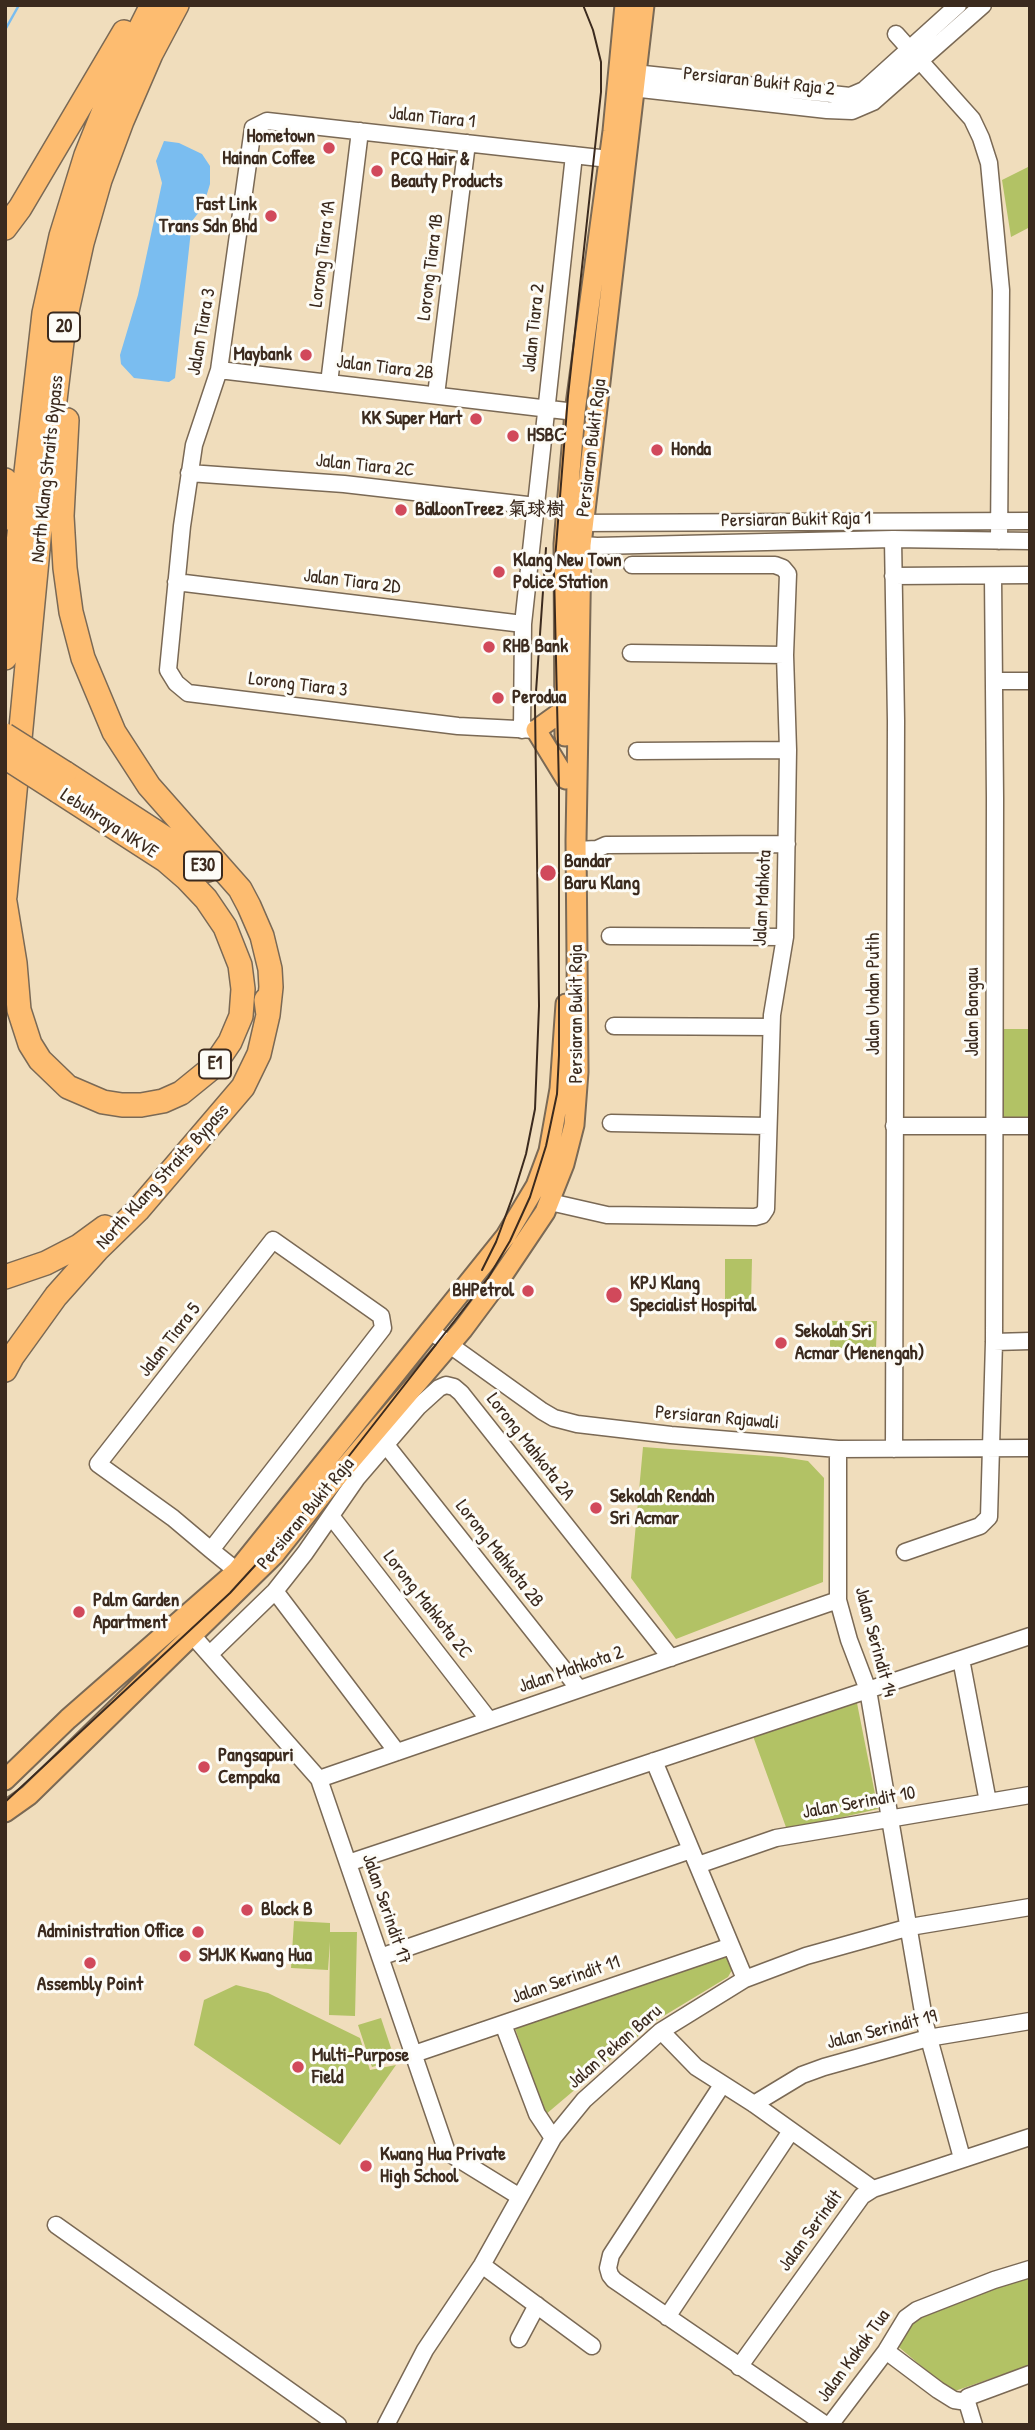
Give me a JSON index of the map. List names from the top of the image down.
{
  "streets": {
    "highway": [
      "20",
      "North Klang Straits Bypass",
      "Lebuhraya NKVE",
      "E30",
      "E1"
    ],
    "main road": ["Persiaran Bukit Raja"],
    "street": [
      "Persiaran Bukit Raja 2",
      "Jalan Tiara 1",
      "Lorong Tiara 1A",
      "Lorong Tiara 1B",
      "Jalan Tiara 2",
      "Jalan Tiara 3",
      "Jalan Tiara 2B",
      "Jalan Tiara 2C",
      "Persiaran Bukit Raja 1",
      "Jalan Tiara 2D",
      "Lorong Tiara 3",
      "Jalan Mahkota",
      "Jalan Undan Putih",
      "Jalan Bangau",
      "Jalan Tiara 5",
      "Persiaran Rajawali",
      "Lorong Mahkota 2A",
      "Lorong Mahkota 2B",
      "Lorong Mahkota 2C",
      "Jalan Serindit 14",
      "Jalan Mahkota 2",
      "Jalan Serindit 10",
      "Jalan Serindit 17",
      "Jalan Serindit 11",
      "Jalan Serindit 19",
      "Jalan Pekan Baru",
      "Jalan Serindit",
      "Jalan Kakak Tua"
    ]
  },
  "crossings": [
    ["Persiaran Bukit Raja 2", "Persiaran Bukit Raja"],
    ["Jalan Tiara 1", "Lorong Tiara 1A"],
    ["Jalan Tiara 1", "Lorong Tiara 1B"],
    ["Jalan Tiara 1", "Jalan Tiara 2"],
    ["Jalan Tiara 1", "Jalan Tiara 3"],
    ["Jalan Tiara 1", "Persiaran Bukit Raja"],
    ["Lorong Tiara 1A", "Jalan Tiara 2B"],
    ["Lorong Tiara 1B", "Jalan Tiara 2B"],
    ["Jalan Tiara 2", "Jalan Tiara 2B"],
    ["Jalan Tiara 2", "Jalan Tiara 2C"],
    ["Jalan Tiara 2", "Jalan Tiara 2D"],
    ["Jalan Tiara 2", "Lorong Tiara 3"],
    ["Jalan Tiara 3", "Jalan Tiara 2B"],
    ["Jalan Tiara 3", "Jalan Tiara 2C"],
    ["Jalan Tiara 3", "Jalan Tiara 2D"],
    ["Jalan Tiara 3", "Lorong Tiara 3"],
    ["Jalan Tiara 2B", "Persiaran Bukit Raja"],
    ["Persiaran Bukit Raja", "Persiaran Bukit Raja 1"],
    ["Persiaran Bukit Raja", "Jalan Mahkota"],
    ["Persiaran Bukit Raja", "Persiaran Rajawali"],
    ["Persiaran Bukit Raja", "Jalan Serindit 17"],
    ["North Klang Straits Bypass", "Lebuhraya NKVE"],
    ["Persiaran Bukit Raja 1", "Jalan Undan Putih"],
    ["Jalan Tiara 2D", "Lorong Tiara 3"],
    ["Jalan Undan Putih", "Persiaran Rajawali"],
    ["Jalan Bangau", "Persiaran Rajawali"],
    ["Persiaran Rajawali", "Jalan Serindit 14"],
    ["Lorong Mahkota 2A", "Lorong Mahkota 2B"],
    ["Lorong Mahkota 2A", "Jalan Mahkota 2"],
    ["Lorong Mahkota 2B", "Jalan Mahkota 2"],
    ["Lorong Mahkota 2C", "Jalan Mahkota 2"],
    ["Jalan Serindit 14", "Jalan Mahkota 2"],
    ["Jalan Serindit 14", "Jalan Serindit 10"],
    ["Jalan Serindit 14", "Jalan Serindit 19"],
    ["Jalan Serindit 14", "Jalan Pekan Baru"],
    ["Jalan Serindit 14", "Jalan Serindit"],
    ["Jalan Mahkota 2", "Jalan Serindit 17"],
    ["Jalan Serindit 10", "Jalan Serindit 17"],
    ["Jalan Serindit 17", "Jalan Serindit 11"],
    ["Jalan Serindit 17", "Jalan Pekan Baru"]
  ],
  "places": [
    "Hometown Hainan Coffee",
    "PCQ Hair & Beauty Products",
    "Fast Link Trans Sdn Bhd",
    "Maybank",
    "KK Super Mart",
    "HSBC",
    "Honda",
    "BalloonTreez 氣球樹",
    "Klang New Town Police Station",
    "RHB Bank",
    "Perodua",
    "Bandar Baru Klang",
    "BHPetrol",
    "KPJ Klang Specialist Hospital",
    "Sekolah Sri Acmar (Menengah)",
    "Sekolah Rendah Sri Acmar",
    "Palm Garden Apartment",
    "Pangsapuri Cempaka",
    "Block B",
    "Administration Office",
    "SMJK Kwang Hua",
    "Assembly Point",
    "Multi-Purpose Field",
    "Kwang Hua Private High School"
  ]
}
